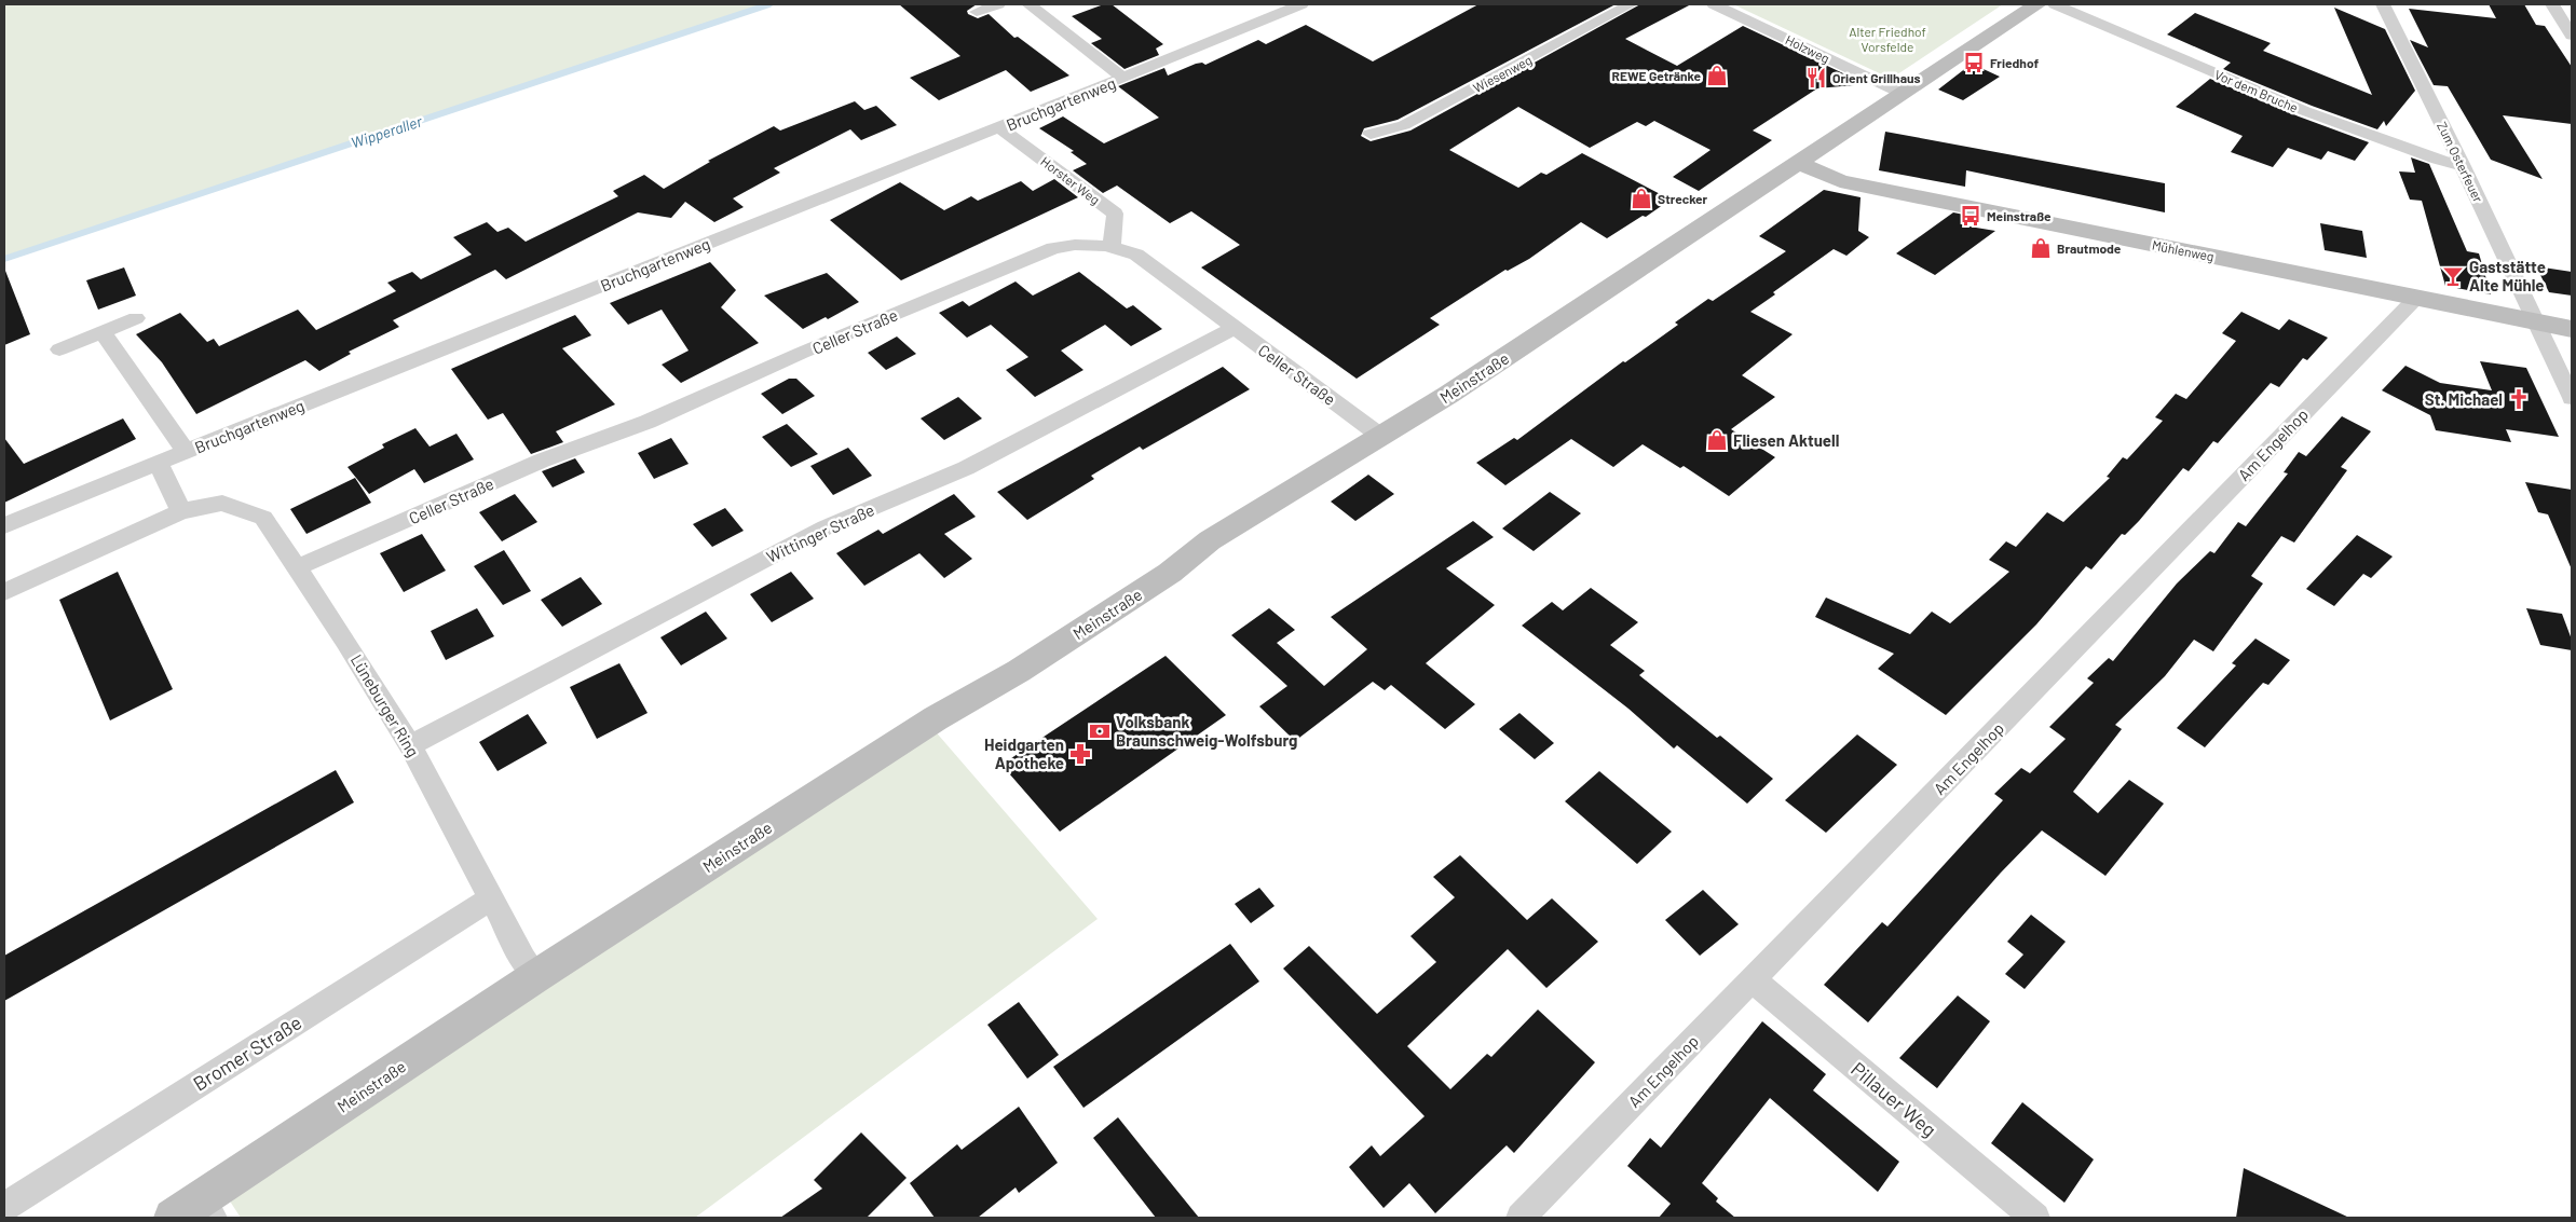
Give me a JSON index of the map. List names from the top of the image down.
{
  "streets": {
    "street": [
      "Holzweg",
      "Wiesenweg",
      "Vor dem Bruche",
      "Bruchgartenweg",
      "Zum Osterfeuer",
      "Horster Weg",
      "Mühlenweg",
      "Celler Straße",
      "Meinstraße",
      "Am Engelhop",
      "Wittinger Straße",
      "Lüneburger Ring",
      "Bromer Straße",
      "Pillauer Weg"
    ]
  },
  "crossings": [
    ["Holzweg", "Meinstraße"],
    ["Vor dem Bruche", "Zum Osterfeuer"],
    ["Bruchgartenweg", "Horster Weg"],
    ["Zum Osterfeuer", "Mühlenweg"],
    ["Horster Weg", "Celler Straße"],
    ["Mühlenweg", "Meinstraße"],
    ["Mühlenweg", "Am Engelhop"],
    ["Celler Straße", "Meinstraße"],
    ["Celler Straße", "Wittinger Straße"],
    ["Celler Straße", "Lüneburger Ring"],
    ["Meinstraße", "Lüneburger Ring"],
    ["Am Engelhop", "Pillauer Weg"],
    ["Wittinger Straße", "Lüneburger Ring"],
    ["Lüneburger Ring", "Bromer Straße"]
  ],
  "water": ["Wipperaller"],
  "parks": ["Alter Friedhof Vorsfelde"],
  "places": {
    "bus stop": ["Friedhof", "Meinstraße"],
    "shop": [
      "REWE Getränke",
      "Strecker",
      "Brautmode",
      "Fliesen Aktuell"
    ],
    "restaurant": ["Orient Grillhaus"],
    "bar": ["Gaststätte Alte Mühle"],
    "church": ["St. Michael"],
    "bank": ["Volksbank Braunschweig-Wolfsburg"],
    "pharmacy": ["Heidgarten Apotheke"]
  }
}
